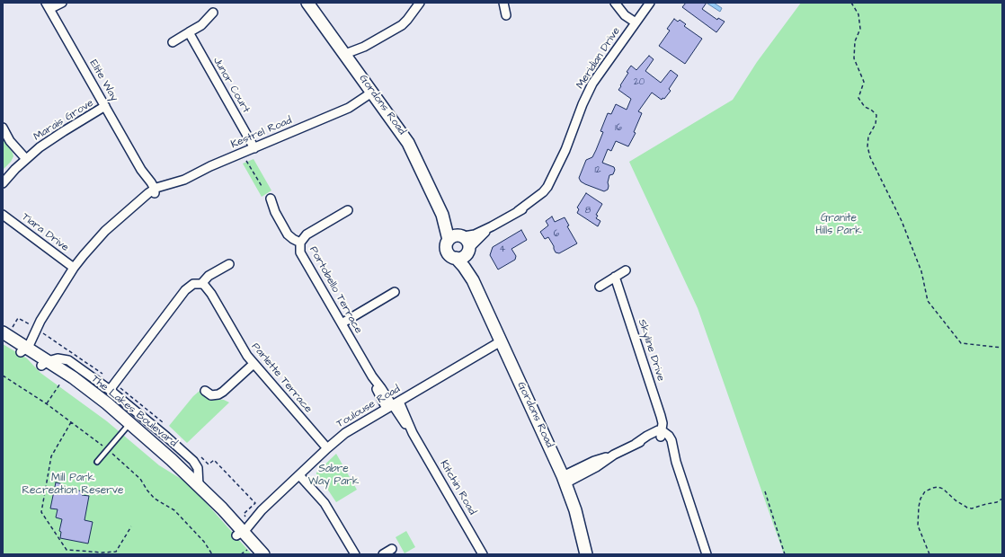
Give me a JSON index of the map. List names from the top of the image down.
{
  "streets": {
    "street": [
      "Meridian Drive",
      "Elite Way",
      "Junor Court",
      "Gordons Road",
      "Marais Grove",
      "Kestrel Road",
      "Tiara Drive",
      "Portobello Terrace",
      "Skyline Drive",
      "Parlette Terrace",
      "Toulouse Road",
      "The Lakes Boulevard",
      "Kitchin Road"
    ]
  },
  "crossings": [
    ["Meridian Drive", "Gordons Road"],
    ["Elite Way", "Marais Grove"],
    ["Elite Way", "Kestrel Road"],
    ["Junor Court", "Kestrel Road"],
    ["Gordons Road", "Kestrel Road"],
    ["Gordons Road", "Toulouse Road"],
    ["Kestrel Road", "Tiara Drive"],
    ["Kestrel Road", "The Lakes Boulevard"],
    ["Portobello Terrace", "Toulouse Road"],
    ["Portobello Terrace", "Kitchin Road"],
    ["Parlette Terrace", "Toulouse Road"],
    ["Toulouse Road", "The Lakes Boulevard"],
    ["Toulouse Road", "Kitchin Road"]
  ],
  "parks": ["Granite Hills Park", "Sabre Way Park", "Mill Park Recreation Reserve"],
  "house_numbers": [
    "20",
    "16",
    "12",
    "8",
    "6",
    "4"
  ]
}
